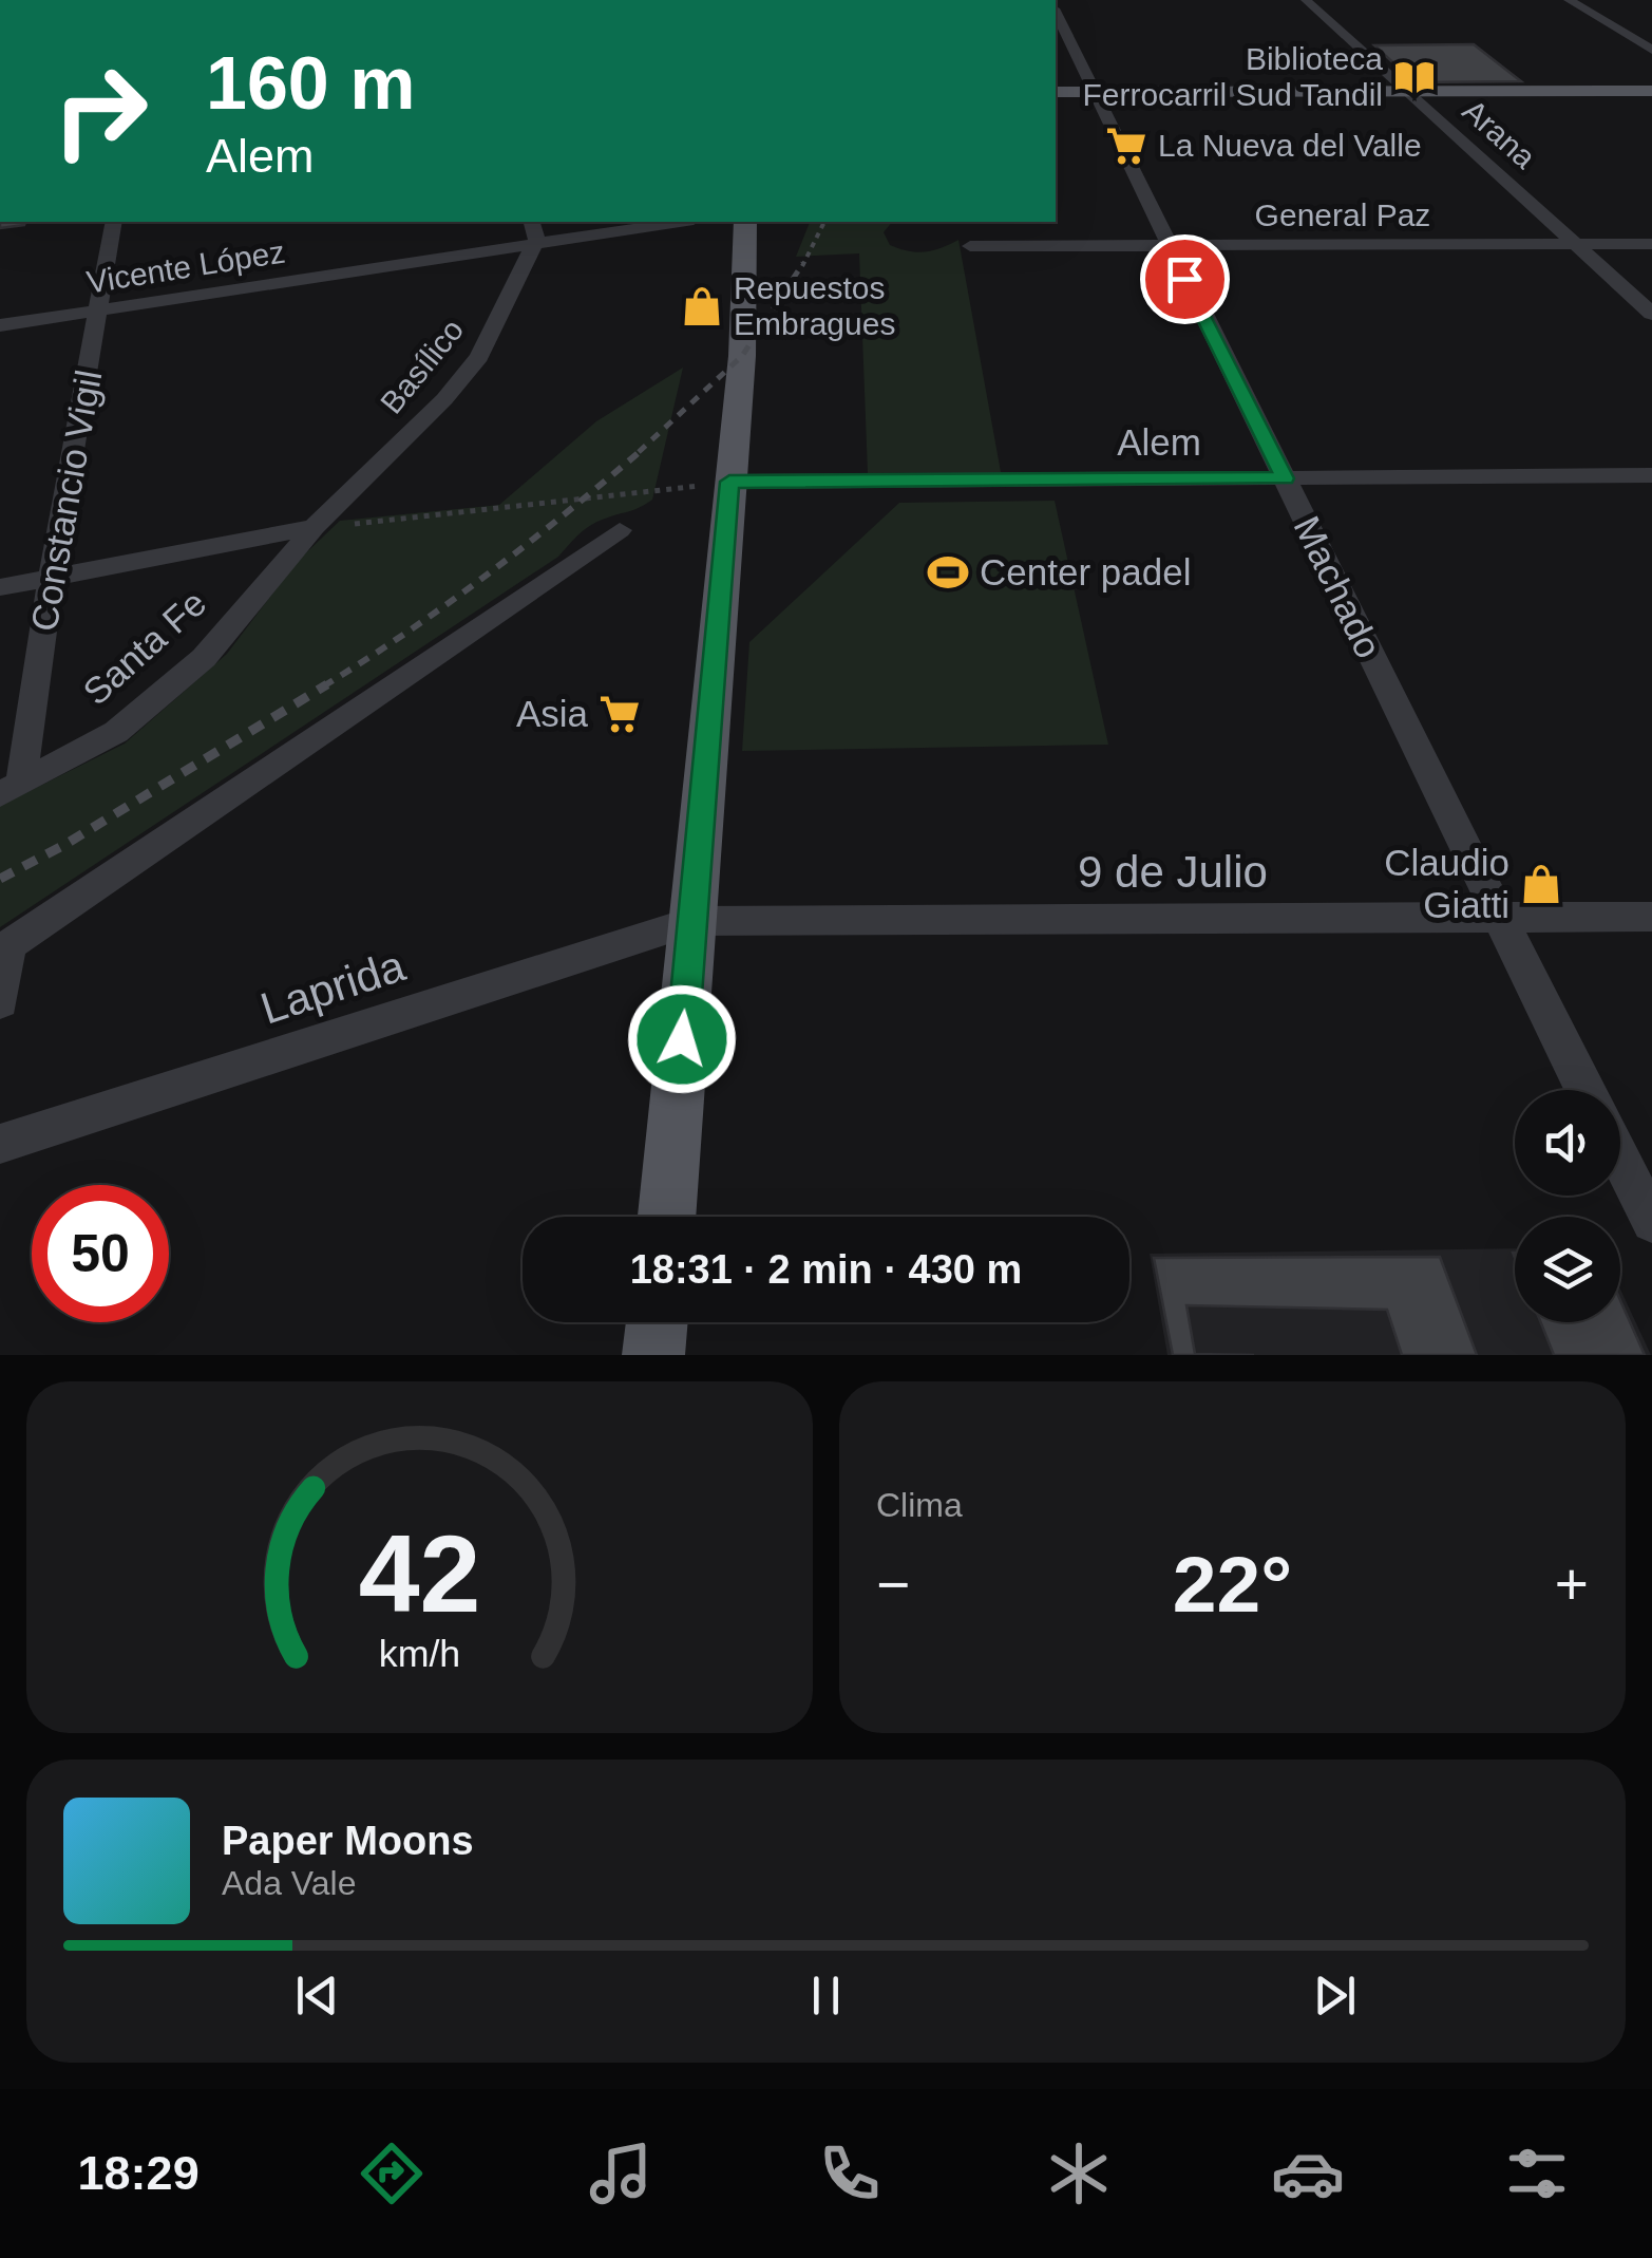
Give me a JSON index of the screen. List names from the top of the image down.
{
  "streets": {
    "street": [
      "Arana",
      "General Paz",
      "Vicente López",
      "Basílico",
      "Alem",
      "Constancio Vigil",
      "Machado",
      "Santa Fe",
      "9 de Julio",
      "Laprida"
    ]
  },
  "crossings": [
    ["Arana", "General Paz"],
    ["General Paz", "Machado"],
    ["Vicente López", "Basílico"],
    ["Vicente López", "Constancio Vigil"],
    ["Basílico", "Santa Fe"],
    ["Alem", "Machado"],
    ["Constancio Vigil", "Santa Fe"],
    ["Machado", "9 de Julio"],
    ["9 de Julio", "Laprida"]
  ],
  "places": {
    "library": ["Biblioteca Ferrocarril Sud Tandil"],
    "supermarket": ["La Nueva del Valle", "Asia"],
    "shop": ["Repuestos Embragues", "Claudio Giatti"],
    "sports": ["Center padel"]
  },
  "page": {
    "turn": ["160 m", "Alem"],
    "limit": "50",
    "trip": "18:31 · 2 min · 430 m",
    "tile": "Clima",
    "heat": ["−", "22°", "+"],
    "song": ["Paper Moons", "Ada Vale"],
    "tabs": "18:29",
    "gauge": ["42", "km/h"]
  }
}
